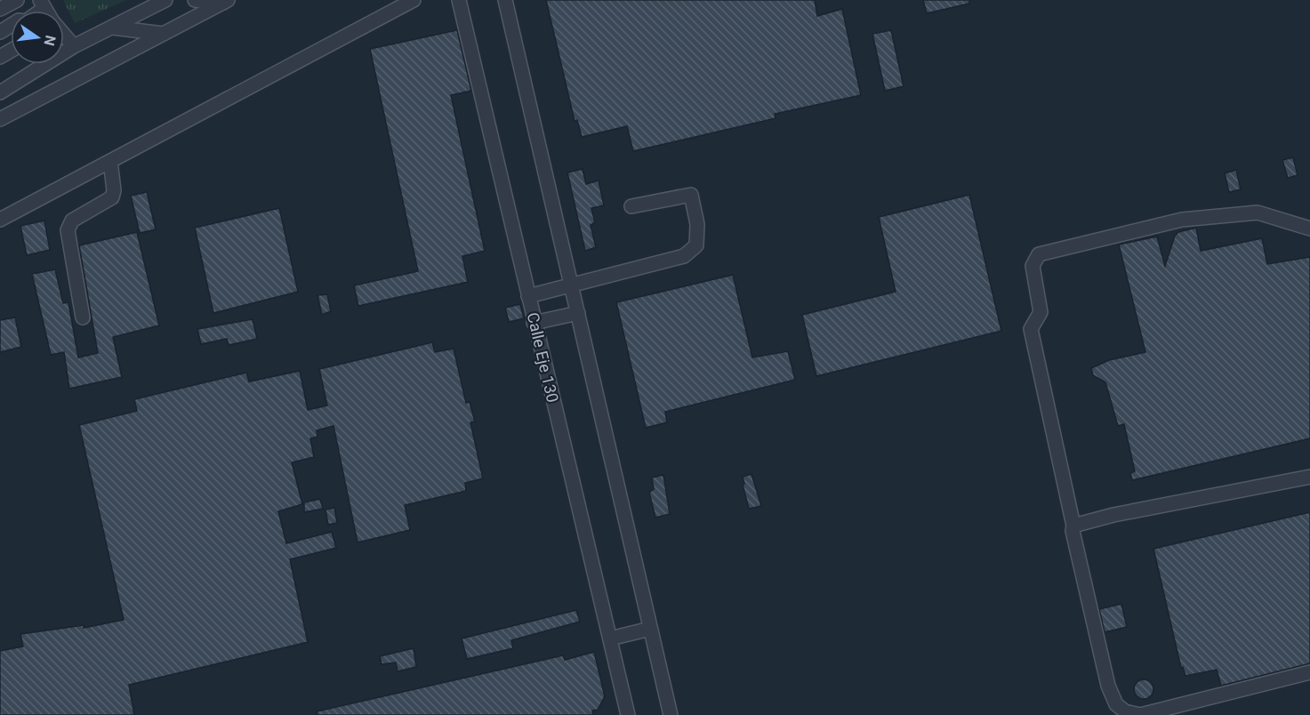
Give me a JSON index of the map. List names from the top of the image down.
{
  "streets": {
    "street": ["Calle Eje 130"]
  },
  "north": "right"
}
